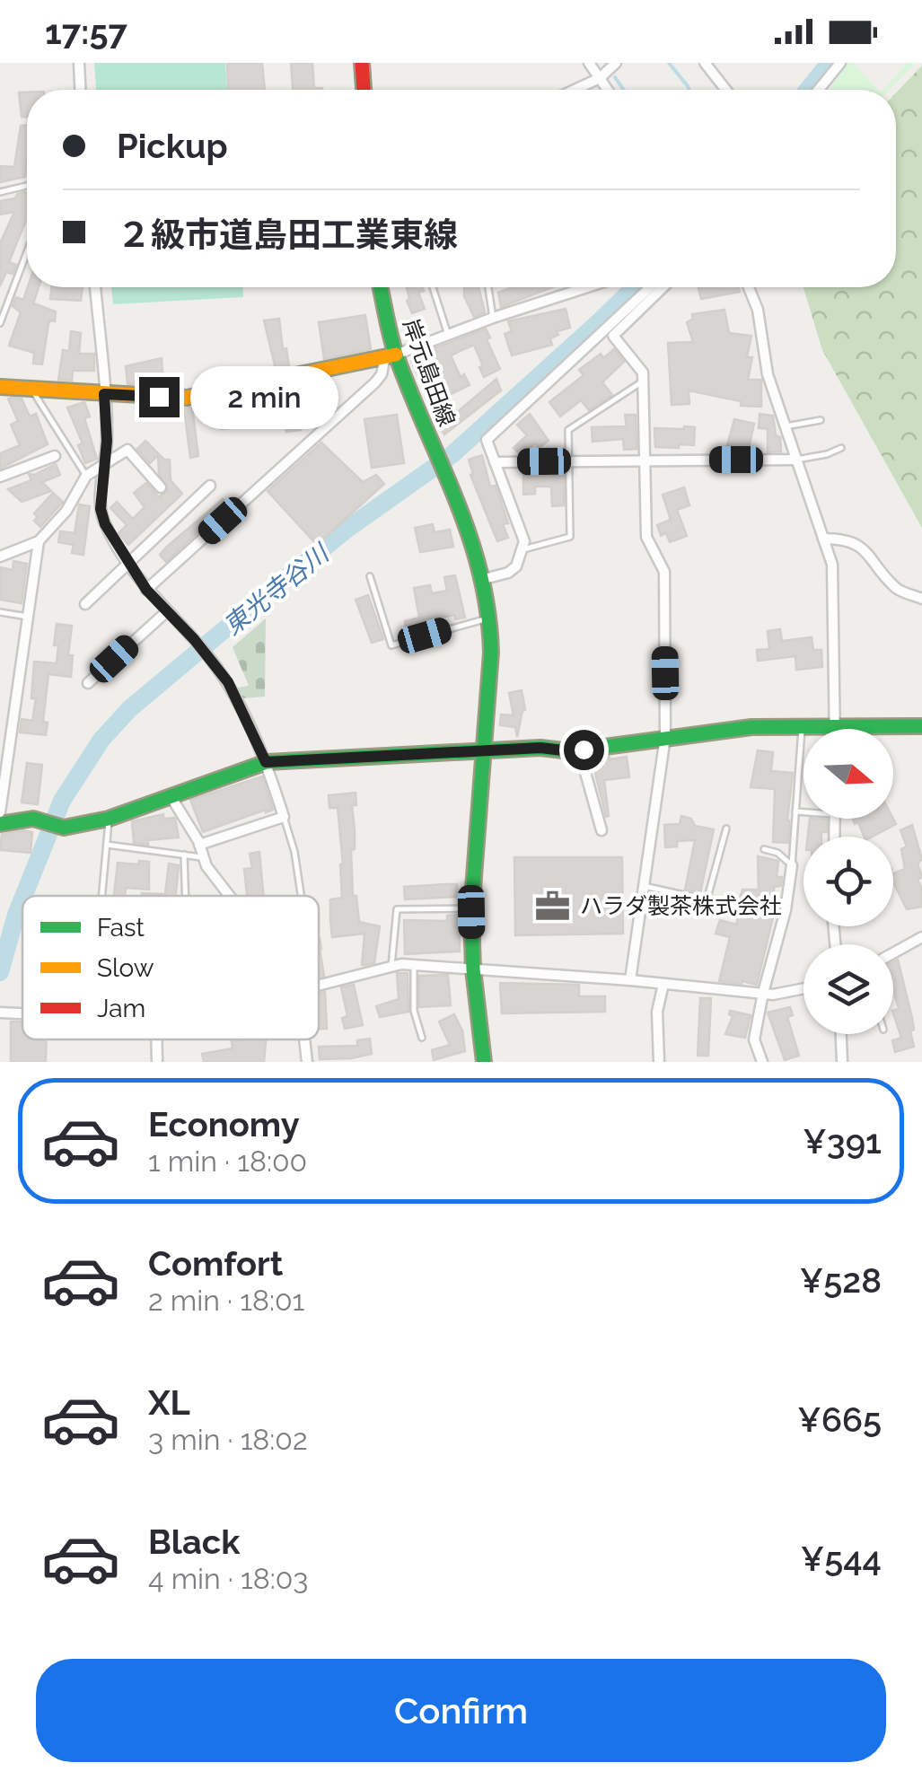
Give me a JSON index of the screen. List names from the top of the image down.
{
  "streets": {
    "street": ["岸元島田線"]
  },
  "water": ["東光寺谷川"],
  "places": {
    "office": ["ハラダ製茶株式会社"]
  },
  "legend": ["Fast", "Slow", "Jam"],
  "north": "right",
  "page": {
    "status": "17:57",
    "banner": ["Pickup", "２級市道島田工業東線"],
    "bubble": "2 min",
    "list": [
      {
        "name": "Economy",
        "note": "1 min · 18:00",
        "value": "¥391"
      },
      {
        "name": "Comfort",
        "note": "2 min · 18:01",
        "value": "¥528"
      },
      {
        "name": "XL",
        "note": "3 min · 18:02",
        "value": "¥665"
      },
      {
        "name": "Black",
        "note": "4 min · 18:03",
        "value": "¥544"
      }
    ],
    "buttons": "Confirm"
  }
}
